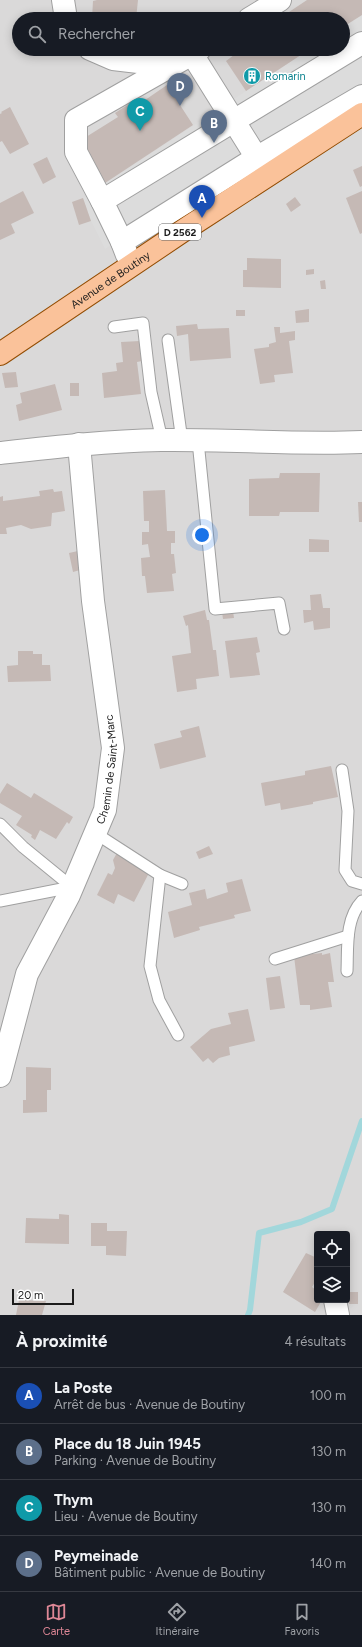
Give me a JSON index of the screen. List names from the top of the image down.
{
  "streets": {
    "main road": ["D 2562", "Avenue de Boutiny"],
    "street": ["Chemin de Saint-Marc"]
  },
  "places": {
    "building": ["Romarin"]
  },
  "scale_bar": "20 m",
  "page": {
    "search": "Rechercher",
    "pins": [
      "D",
      "C",
      "B",
      "A"
    ],
    "scale": "20 m",
    "heading": ["À proximité", "4 résultats"],
    "list": [
      {
        "mark": "A",
        "name": "La Poste",
        "note": "Arrêt de bus · Avenue de Boutiny",
        "value": "100 m"
      },
      {
        "mark": "B",
        "name": "Place du 18 Juin 1945",
        "note": "Parking · Avenue de Boutiny",
        "value": "130 m"
      },
      {
        "mark": "C",
        "name": "Thym",
        "note": "Lieu · Avenue de Boutiny",
        "value": "130 m"
      },
      {
        "mark": "D",
        "name": "Peymeinade",
        "note": "Bâtiment public · Avenue de Boutiny",
        "value": "140 m"
      }
    ],
    "nav": ["Carte", "Itinéraire", "Favoris"]
  }
}
